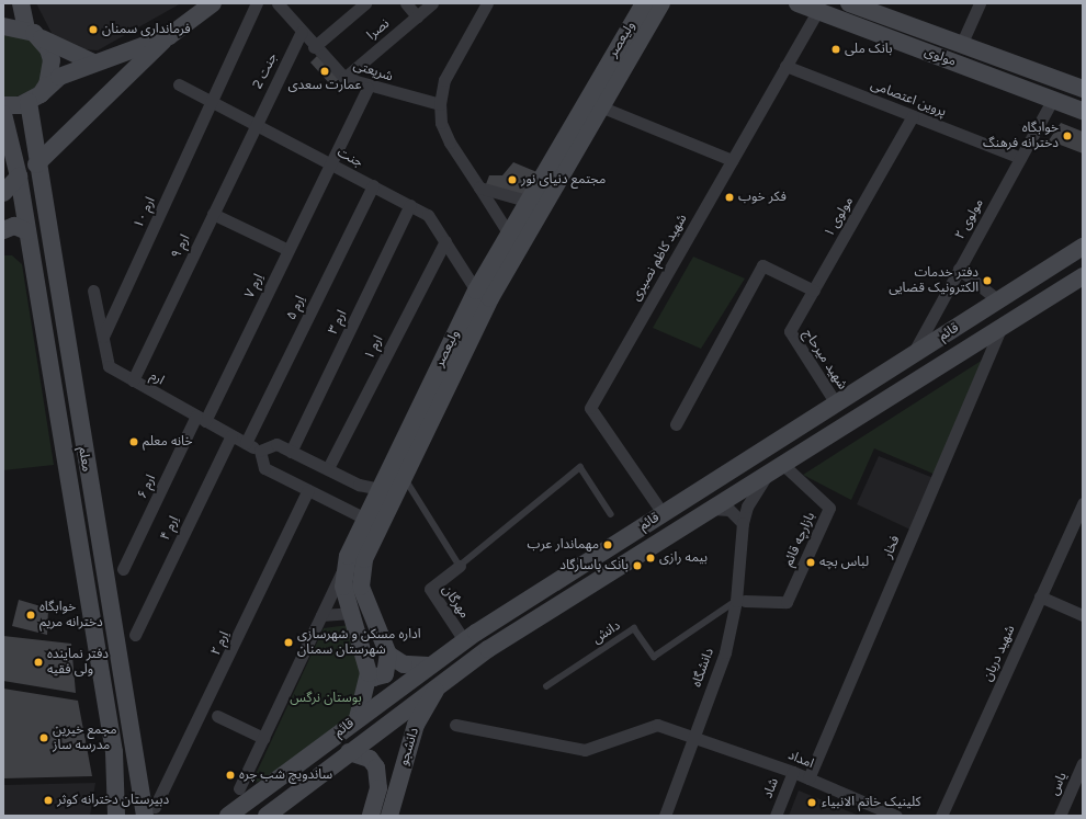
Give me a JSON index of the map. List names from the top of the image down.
{
  "streets": {
    "main road": [
      "ولیعصر",
      "مولوی",
      "قائم",
      "معلم",
      "دانشجو"
    ],
    "street": [
      "نصرا",
      "جنت 2",
      "شریعتی",
      "پروین اعتصامی",
      "جنت",
      "ارم ۱۰",
      "مولوی ۱",
      "مولوی ۲",
      "ارم ۹",
      "شهید کاظم نصیری",
      "اِرم ۷",
      "اِرم ۵",
      "ارم ۳",
      "ارم ۱",
      "شهید میرحاج",
      "ارم",
      "ارم ۶",
      "اِرم ۴",
      "بازارچه قائم",
      "فخار",
      "مهرگان",
      "اِرم ۲",
      "شهید دربان",
      "دانشگاه",
      "امداد",
      "یاس",
      "شاد"
    ],
    "lane": ["دانش"]
  },
  "crossings": [
    ["نصرا", "شریعتی"],
    ["ولیعصر", "جنت"],
    ["مولوی", "مولوی ۲"],
    ["مولوی", "شهید کاظم نصیری"],
    ["جنت 2", "شریعتی"],
    ["جنت 2", "جنت"],
    ["جنت 2", "ارم ۹"],
    ["شریعتی", "اِرم ۷"],
    ["پروین اعتصامی", "مولوی ۱"],
    ["پروین اعتصامی", "مولوی ۲"],
    ["پروین اعتصامی", "شهید کاظم نصیری"],
    ["جنت", "ارم ۱۰"],
    ["جنت", "ارم ۹"],
    ["جنت", "اِرم ۷"],
    ["جنت", "اِرم ۵"],
    ["جنت", "ارم ۳"],
    ["جنت", "ارم ۱"],
    ["ارم ۱۰", "ارم"],
    ["مولوی ۱", "شهید میرحاج"],
    ["مولوی ۲", "قائم"],
    ["ارم ۹", "ارم"],
    ["شهید کاظم نصیری", "قائم"],
    ["اِرم ۷", "ارم"],
    ["اِرم ۷", "ارم ۶"],
    ["اِرم ۵", "ارم"],
    ["قائم", "شهید میرحاج"],
    ["قائم", "بازارچه قائم"],
    ["قائم", "فخار"],
    ["قائم", "مهرگان"],
    ["قائم", "دانشگاه"],
    ["قائم", "دانشجو"],
    ["ارم", "ارم ۶"],
    ["ارم", "اِرم ۴"],
    ["معلم", "اِرم ۲"],
    ["بازارچه قائم", "دانش"],
    ["بازارچه قائم", "دانشگاه"],
    ["فخار", "امداد"],
    ["دانش", "دانشگاه"],
    ["دانشگاه", "امداد"],
    ["امداد", "شاد"]
  ],
  "parks": ["بوستان نرگس"],
  "places": [
    "فرمانداری سمنان",
    "بانک ملی",
    "عمارت سعدی",
    "خوابگاه دخترانه فرهنگ",
    "مجتمع دنیای نور",
    "فکر خوب",
    "دفتر خدمات الکترونیک قضایی",
    "خانه معلم",
    "مهماندار عرب",
    "بیمه رازی",
    "لباس بچه",
    "بانک پاسارگاد",
    "خوابگاه دخترانه مریم",
    "اداره مسکن و شهرسازی شهرستان سمنان",
    "دفتر نماینده ولی فقیه",
    "مجمع خیرین مدرسه ساز",
    "ساندویچ شب چره",
    "دبیرستان دخترانه کوثر",
    "کلینیک خاتم الانبیاء"
  ]
}
